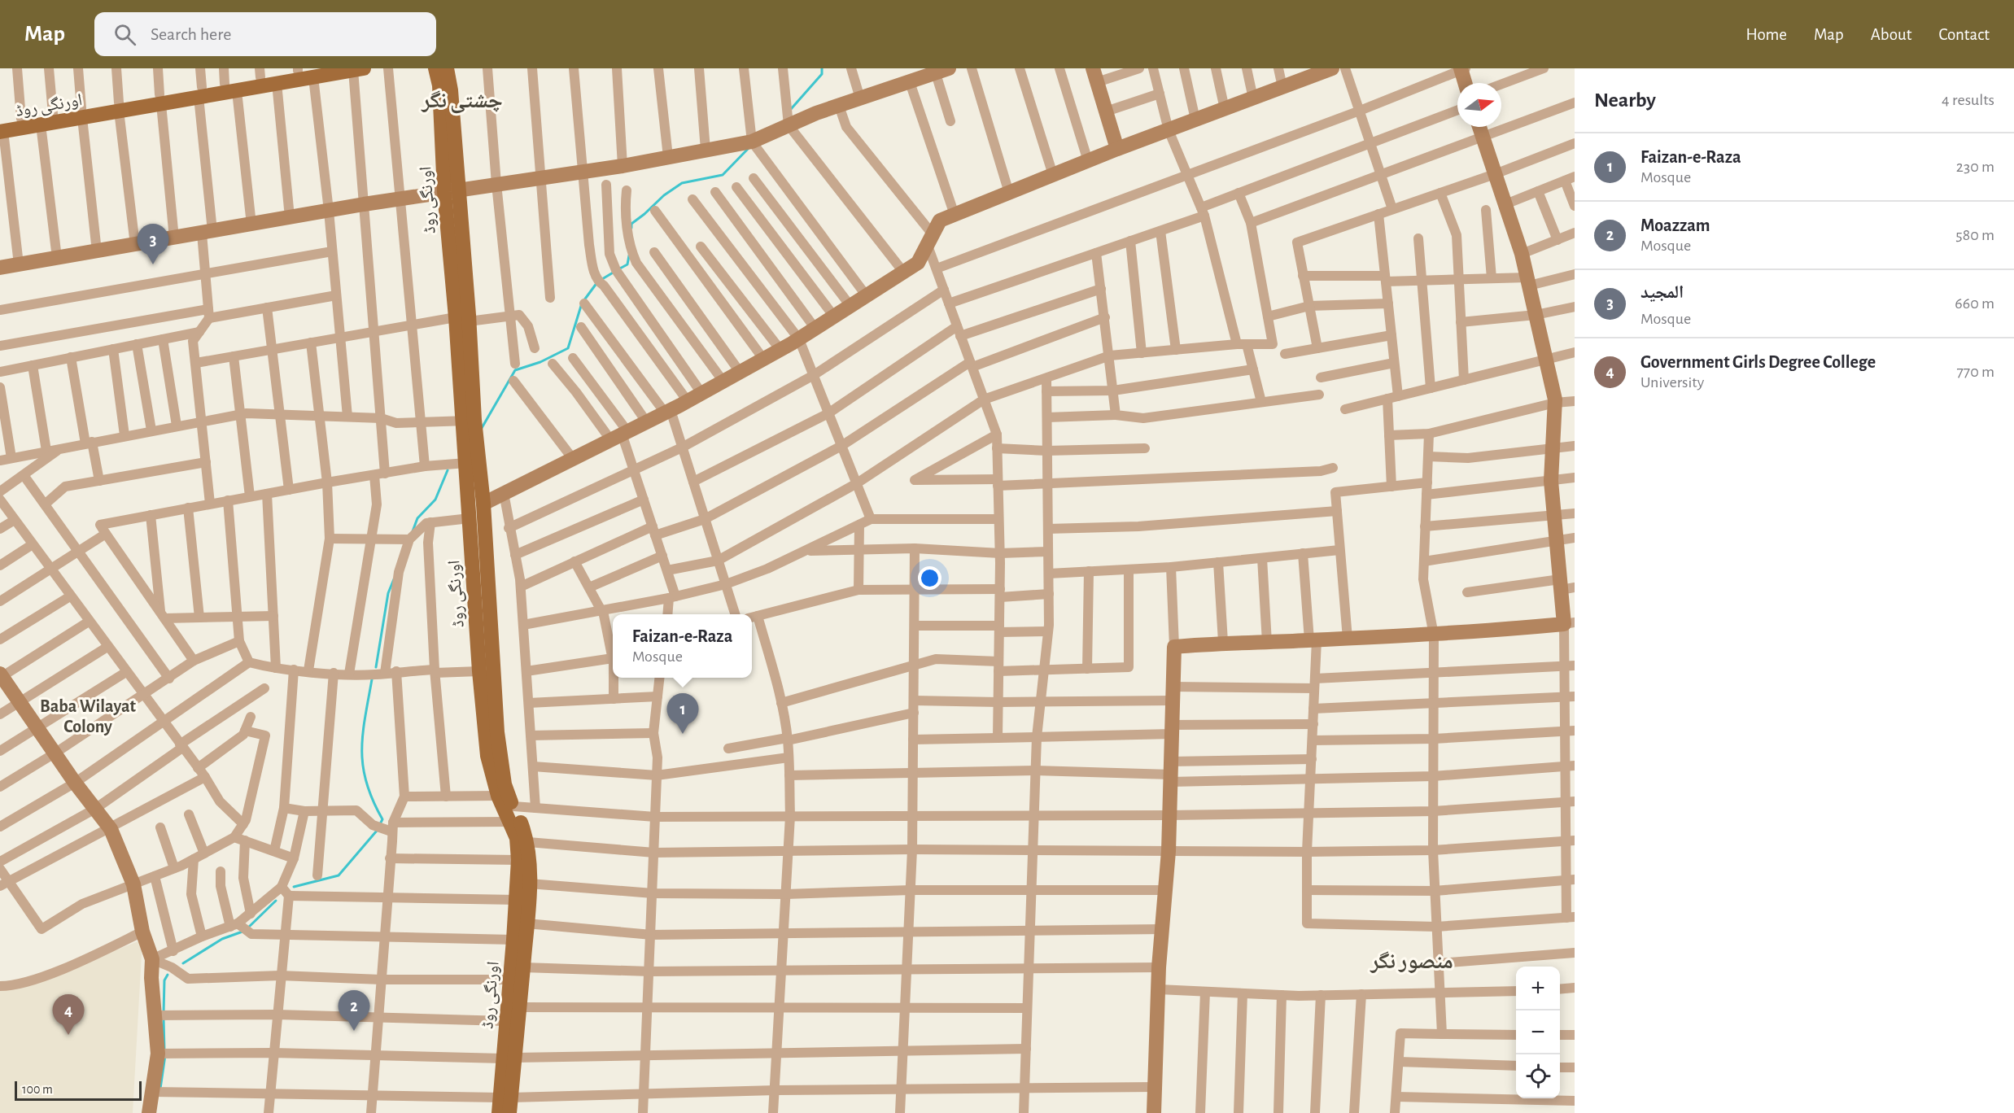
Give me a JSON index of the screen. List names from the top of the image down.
{
  "streets": {
    "main road": ["اورنگی روڈ"]
  },
  "districts": ["چشتی نگر", "Baba Wilayat Colony", "منصور نگر"],
  "scale_bar": "100 m",
  "north": "right",
  "page": {
    "header": "Map",
    "search": "Search here",
    "nav": [
      "Home",
      "Map",
      "About",
      "Contact"
    ],
    "heading": ["Nearby", "4 results"],
    "list": [
      {
        "mark": "1",
        "name": "Faizan-e-Raza",
        "note": "Mosque",
        "value": "230 m"
      },
      {
        "mark": "2",
        "name": "Moazzam",
        "note": "Mosque",
        "value": "580 m"
      },
      {
        "mark": "3",
        "name": "المجید",
        "note": "Mosque",
        "value": "660 m"
      },
      {
        "mark": "4",
        "name": "Government Girls Degree College",
        "note": "University",
        "value": "770 m"
      }
    ],
    "pins": [
      "3",
      "1",
      "2",
      "4"
    ],
    "popup": ["Faizan-e-Raza", "Mosque"],
    "map_buttons": ["+", "−"],
    "scale": "100 m"
  }
}
